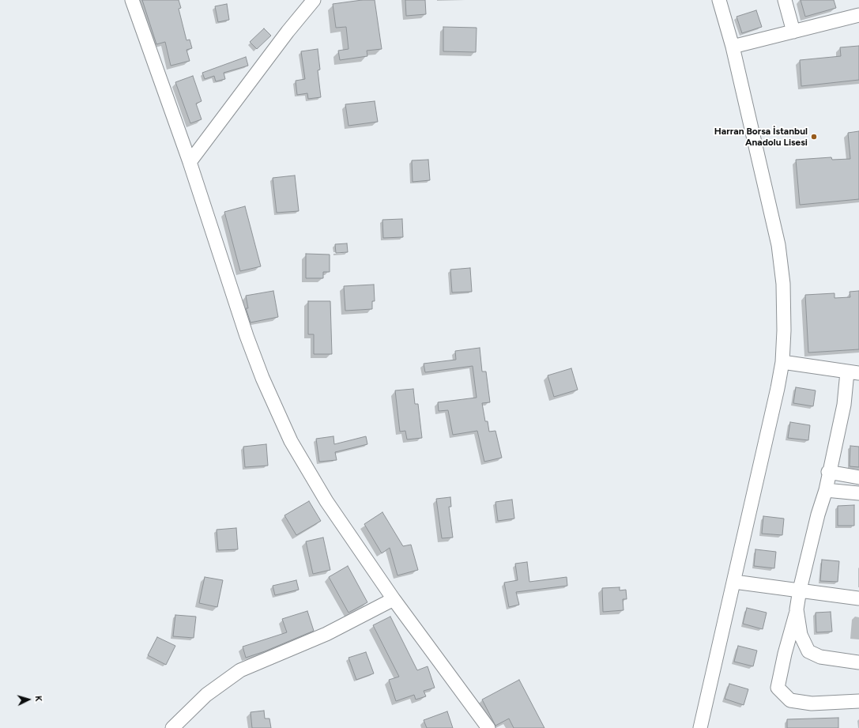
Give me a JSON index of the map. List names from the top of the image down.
{
  "places": ["Harran Borsa İstanbul Anadolu Lisesi"],
  "north": "right"
}
